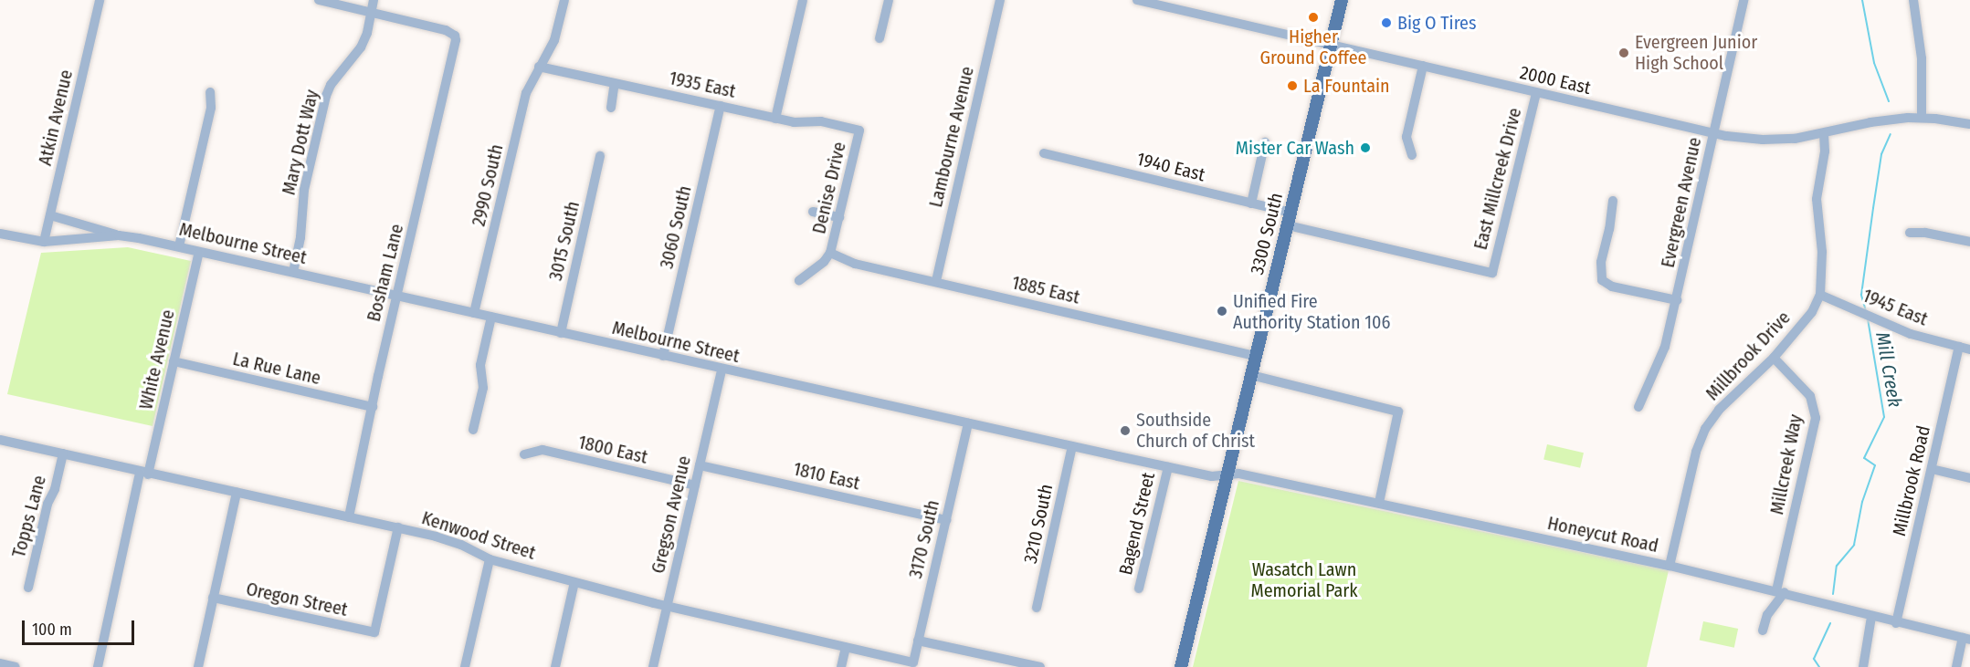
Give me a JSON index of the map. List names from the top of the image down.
{
  "streets": {
    "main road": ["3300 South"],
    "street": [
      "2000 East",
      "1935 East",
      "Atkin Avenue",
      "Lambourne Avenue",
      "Mary Dott Way",
      "1940 East",
      "East Millcreek Drive",
      "2990 South",
      "Denise Drive",
      "Evergreen Avenue",
      "3060 South",
      "3015 South",
      "Melbourne Street",
      "Bosham Lane",
      "1885 East",
      "1945 East",
      "Millbrook Drive",
      "White Avenue",
      "La Rue Lane",
      "1800 East",
      "Millcreek Way",
      "1810 East",
      "Millbrook Road",
      "Gregson Avenue",
      "Topps Lane",
      "3210 South",
      "Bagend Street",
      "Honeycut Road",
      "Kenwood Street",
      "3170 South",
      "Oregon Street"
    ]
  },
  "crossings": [
    ["2000 East", "East Millcreek Drive"],
    ["2000 East", "Evergreen Avenue"],
    ["2000 East", "3300 South"],
    ["2000 East", "Millbrook Drive"],
    ["1935 East", "2990 South"],
    ["1935 East", "Denise Drive"],
    ["1935 East", "3060 South"],
    ["Atkin Avenue", "Melbourne Street"],
    ["Lambourne Avenue", "1885 East"],
    ["Mary Dott Way", "Melbourne Street"],
    ["Mary Dott Way", "Bosham Lane"],
    ["1940 East", "3300 South"],
    ["East Millcreek Drive", "3300 South"],
    ["2990 South", "Melbourne Street"],
    ["Denise Drive", "1885 East"],
    ["3060 South", "Melbourne Street"],
    ["3300 South", "Melbourne Street"],
    ["3300 South", "1885 East"],
    ["3300 South", "Honeycut Road"],
    ["3015 South", "Melbourne Street"],
    ["Melbourne Street", "Bosham Lane"],
    ["Melbourne Street", "White Avenue"],
    ["Melbourne Street", "Gregson Avenue"],
    ["Melbourne Street", "3210 South"],
    ["Melbourne Street", "Bagend Street"],
    ["Melbourne Street", "Honeycut Road"],
    ["Melbourne Street", "3170 South"],
    ["Bosham Lane", "La Rue Lane"],
    ["Bosham Lane", "Kenwood Street"],
    ["1945 East", "Millbrook Drive"],
    ["1945 East", "Millbrook Road"],
    ["Millbrook Drive", "Millcreek Way"],
    ["Millbrook Drive", "Honeycut Road"],
    ["White Avenue", "La Rue Lane"],
    ["White Avenue", "Kenwood Street"],
    ["1800 East", "Gregson Avenue"],
    ["Millcreek Way", "Honeycut Road"],
    ["1810 East", "Gregson Avenue"],
    ["1810 East", "3170 South"],
    ["Millbrook Road", "Honeycut Road"],
    ["Gregson Avenue", "Kenwood Street"],
    ["Topps Lane", "Kenwood Street"],
    ["Kenwood Street", "3170 South"],
    ["Kenwood Street", "Oregon Street"]
  ],
  "water": ["Mill Creek"],
  "parks": ["Wasatch Lawn Memorial Park"],
  "places": [
    "Higher Ground Coffee",
    "Big O Tires",
    "Evergreen Junior High School",
    "La Fountain",
    "Mister Car Wash",
    "Unified Fire Authority Station 106",
    "Southside Church of Christ"
  ],
  "scale_bar": "100 m"
}
